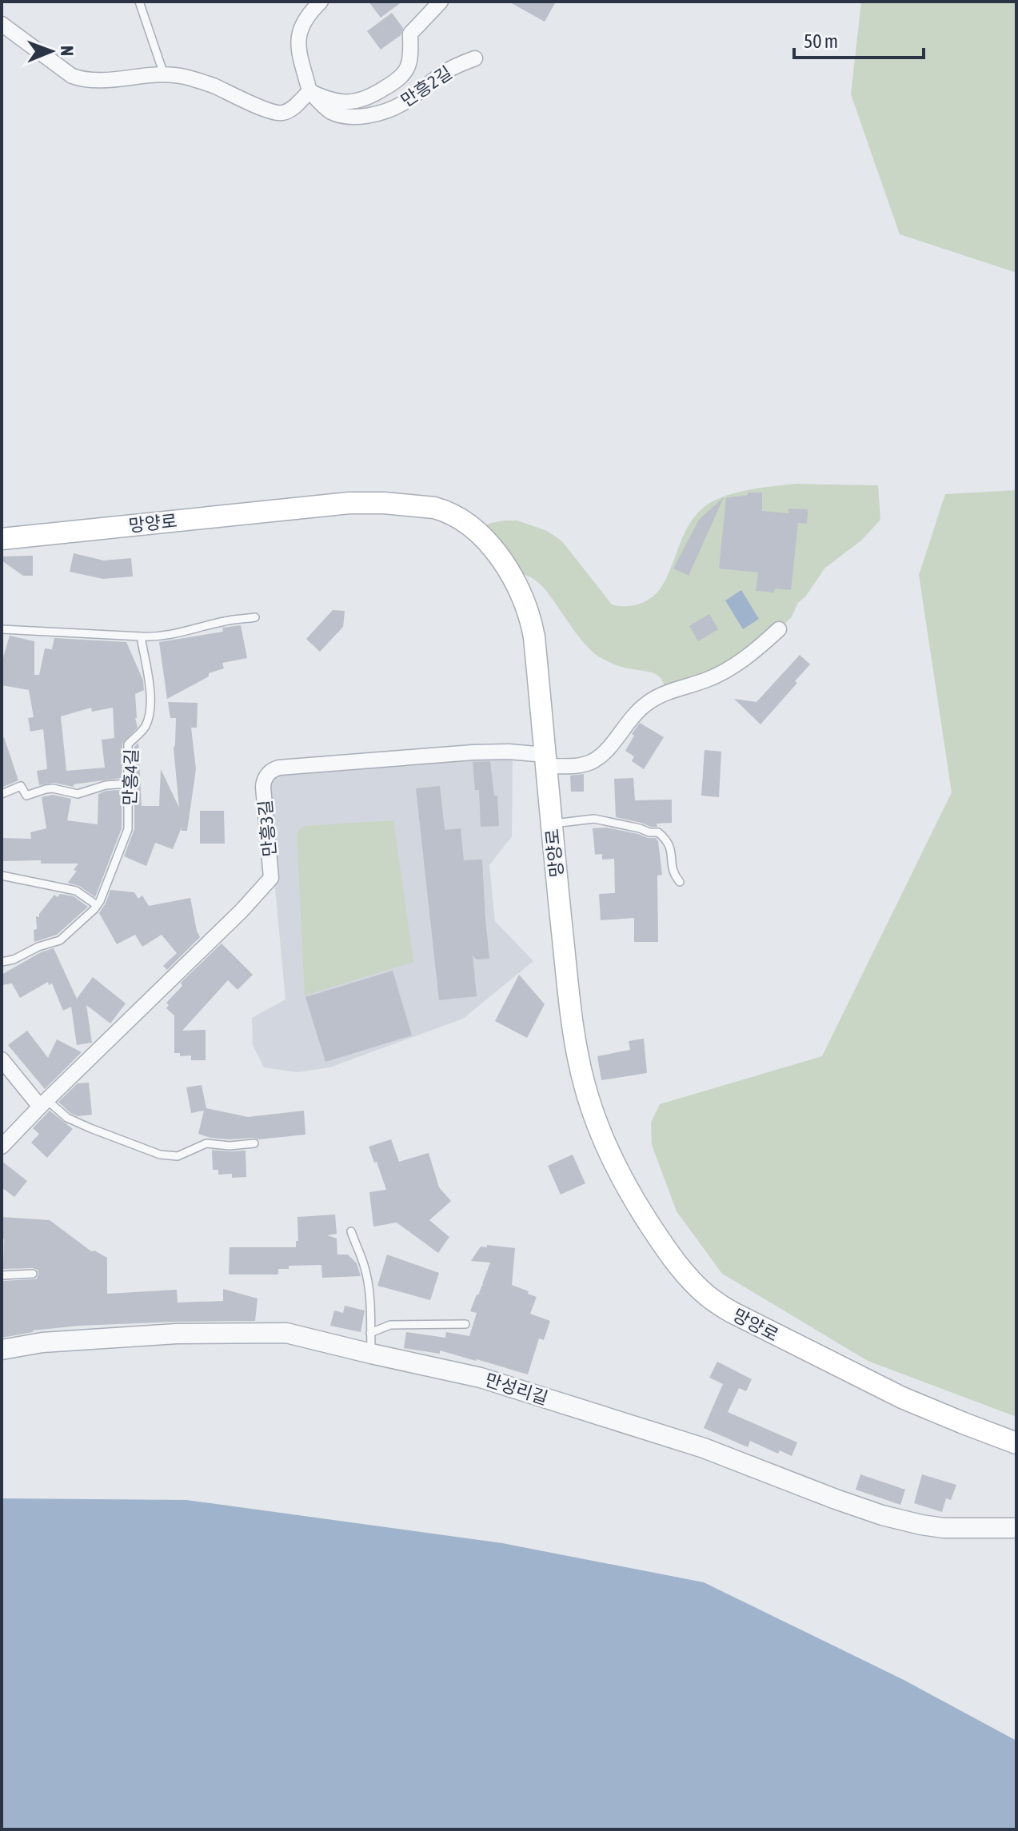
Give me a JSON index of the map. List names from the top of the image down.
{
  "streets": {
    "main road": ["망양로"],
    "street": ["만흥2길", "만흥3길", "만성리길"],
    "lane": ["만흥4길"]
  },
  "crossings": [
    ["망양로", "만흥3길"]
  ],
  "scale_bar": "50 m",
  "north": "right"
}
